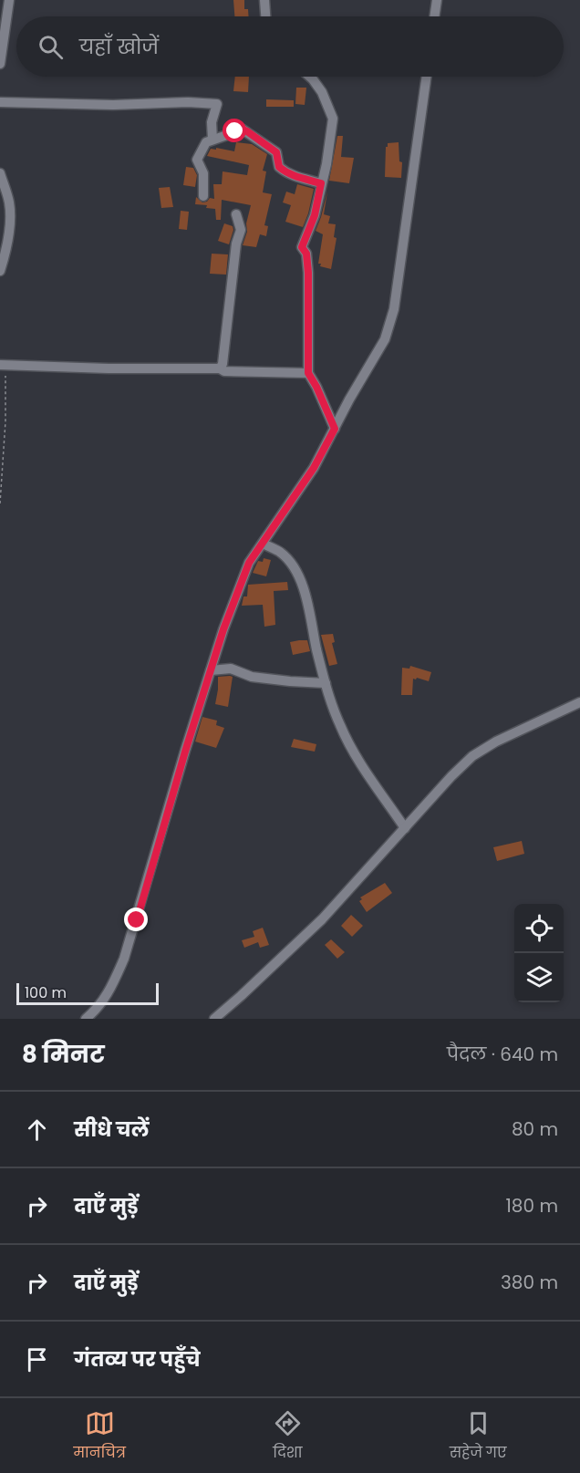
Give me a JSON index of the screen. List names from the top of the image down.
{
  "scale_bar": "100 m",
  "page": {
    "search": "यहाँ खोजें",
    "scale": "100 m",
    "heading": ["8 मिनट", "पैदल · 640 m"],
    "list": [
      ["सीधे चलें", "80 m"],
      ["दाएँ मुड़ें", "180 m"],
      ["दाएँ मुड़ें", "380 m"],
      "गंतव्य पर पहुँचे"
    ],
    "nav": ["मानचित्र", "दिशा", "सहेजे गए"]
  }
}
